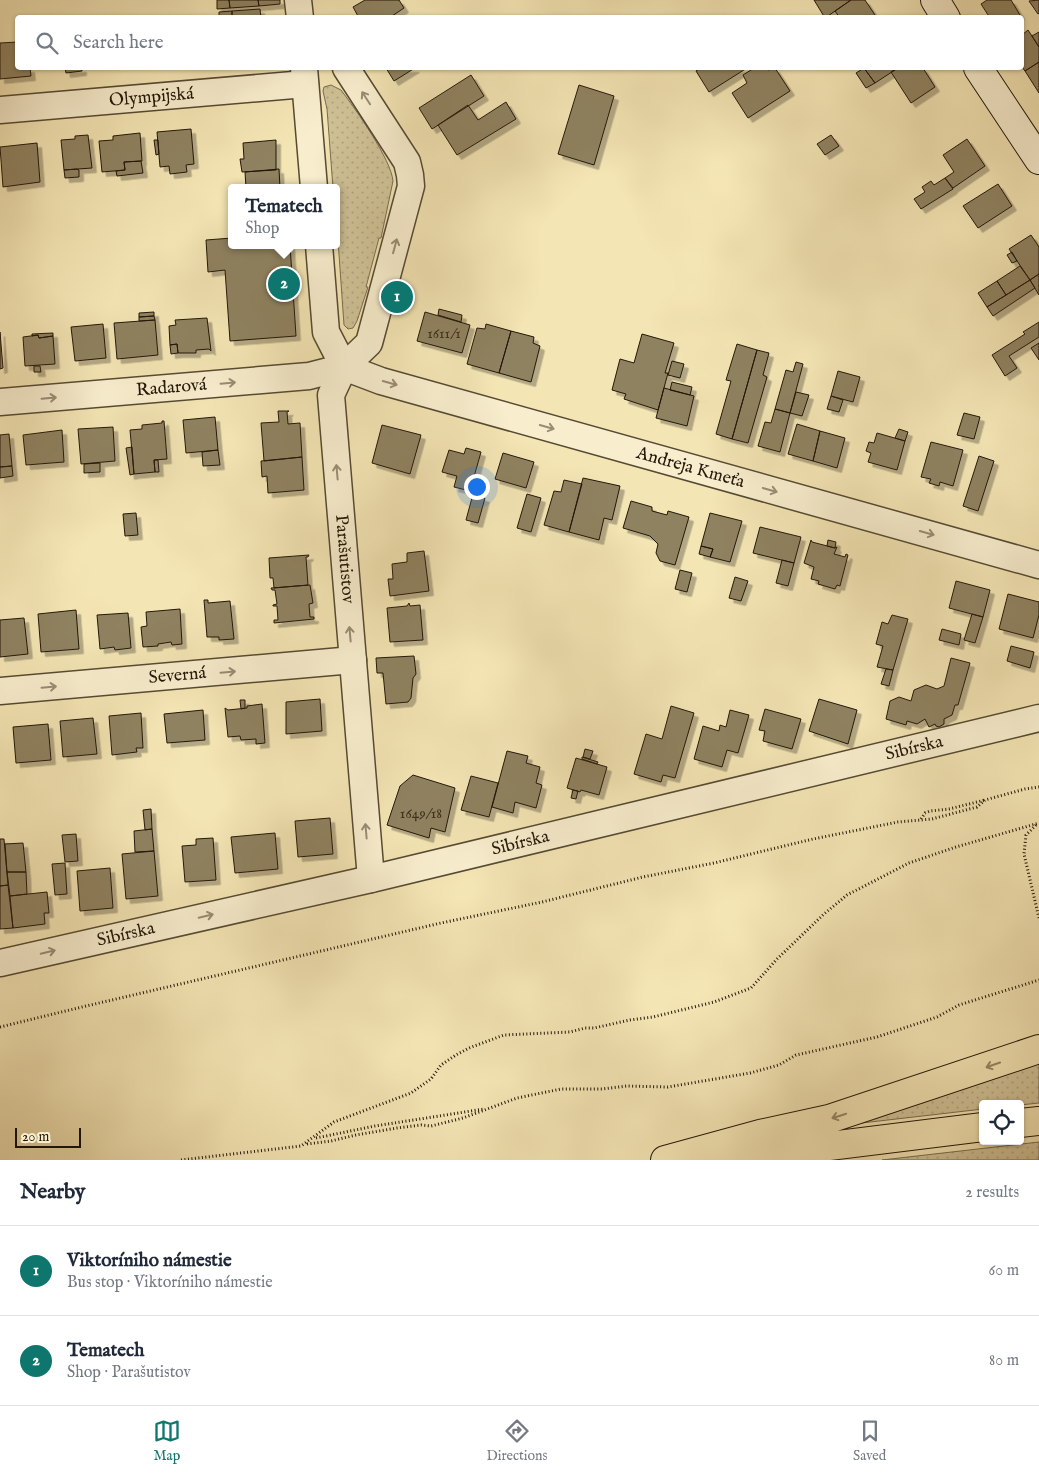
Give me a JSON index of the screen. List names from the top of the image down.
{
  "streets": {
    "street": [
      "Olympijská",
      "Radarová",
      "Andreja Kmeťa",
      "Parašutistov",
      "Severná",
      "Sibírska"
    ]
  },
  "crossings": [
    ["Radarová", "Andreja Kmeťa"],
    ["Radarová", "Parašutistov"],
    ["Andreja Kmeťa", "Parašutistov"],
    ["Parašutistov", "Severná"],
    ["Parašutistov", "Sibírska"]
  ],
  "one_way": [
    "Radarová",
    "Andreja Kmeťa",
    "Parašutistov",
    "Severná",
    "Sibírska"
  ],
  "house_numbers": ["1611/1", "1649/18"],
  "scale_bar": "20 m",
  "page": {
    "search": "Search here",
    "popup": ["Tematech", "Shop"],
    "pins": ["2", "1"],
    "scale": "20 m",
    "heading": ["Nearby", "2 results"],
    "list": [
      {
        "mark": "1",
        "name": "Viktoríniho námestie",
        "note": "Bus stop · Viktoríniho námestie",
        "value": "60 m"
      },
      {
        "mark": "2",
        "name": "Tematech",
        "note": "Shop · Parašutistov",
        "value": "80 m"
      }
    ],
    "nav": ["Map", "Directions", "Saved"]
  }
}
